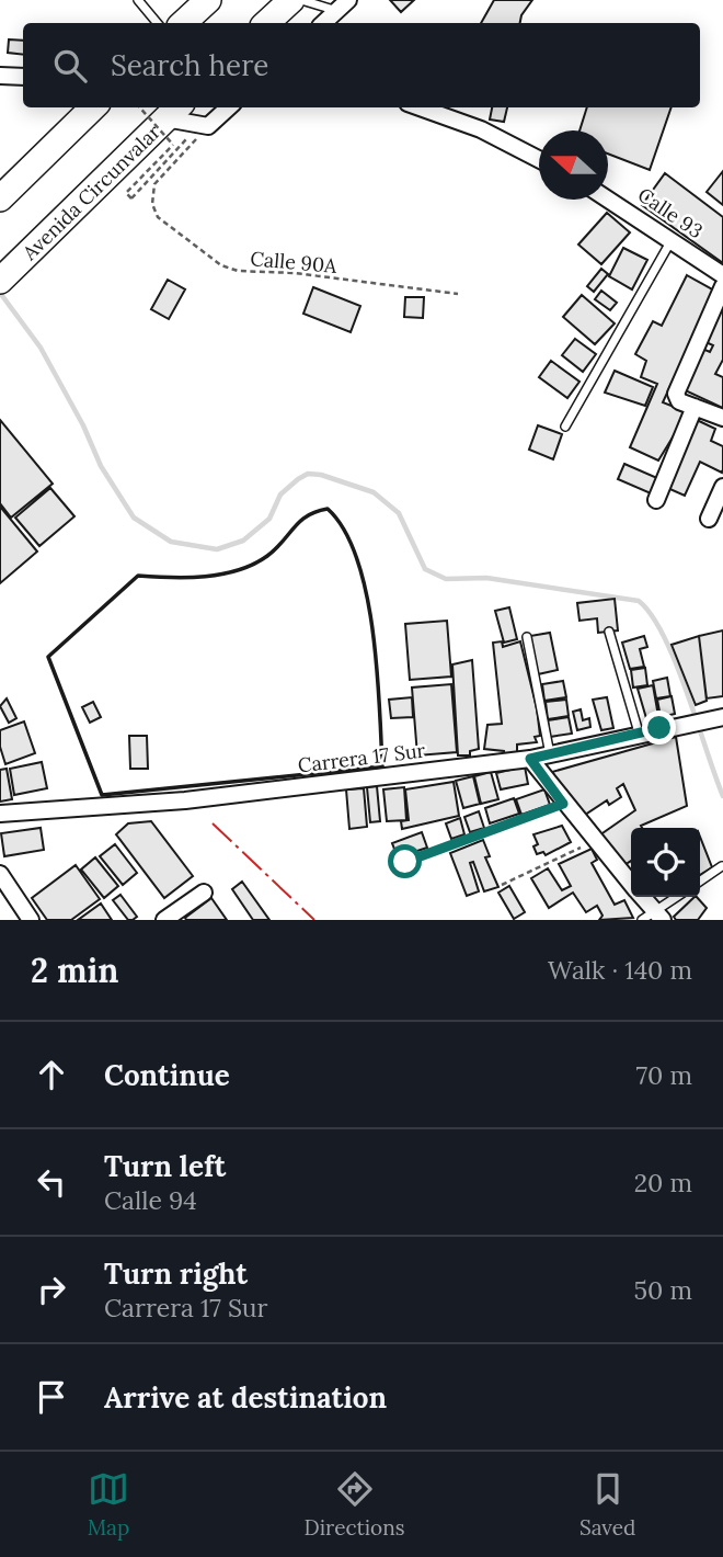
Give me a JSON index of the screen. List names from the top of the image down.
{
  "streets": {
    "highway": ["Avenida Circunvalar"],
    "street": ["Calle 93", "Carrera 17 Sur"],
    "path": ["Calle 90A"]
  },
  "north": "left",
  "page": {
    "search": "Search here",
    "heading": ["2 min", "Walk · 140 m"],
    "list": [
      ["Continue", "70 m"],
      ["Turn left", "Calle 94", "20 m"],
      ["Turn right", "Carrera 17 Sur", "50 m"],
      "Arrive at destination"
    ],
    "nav": ["Map", "Directions", "Saved"]
  }
}
